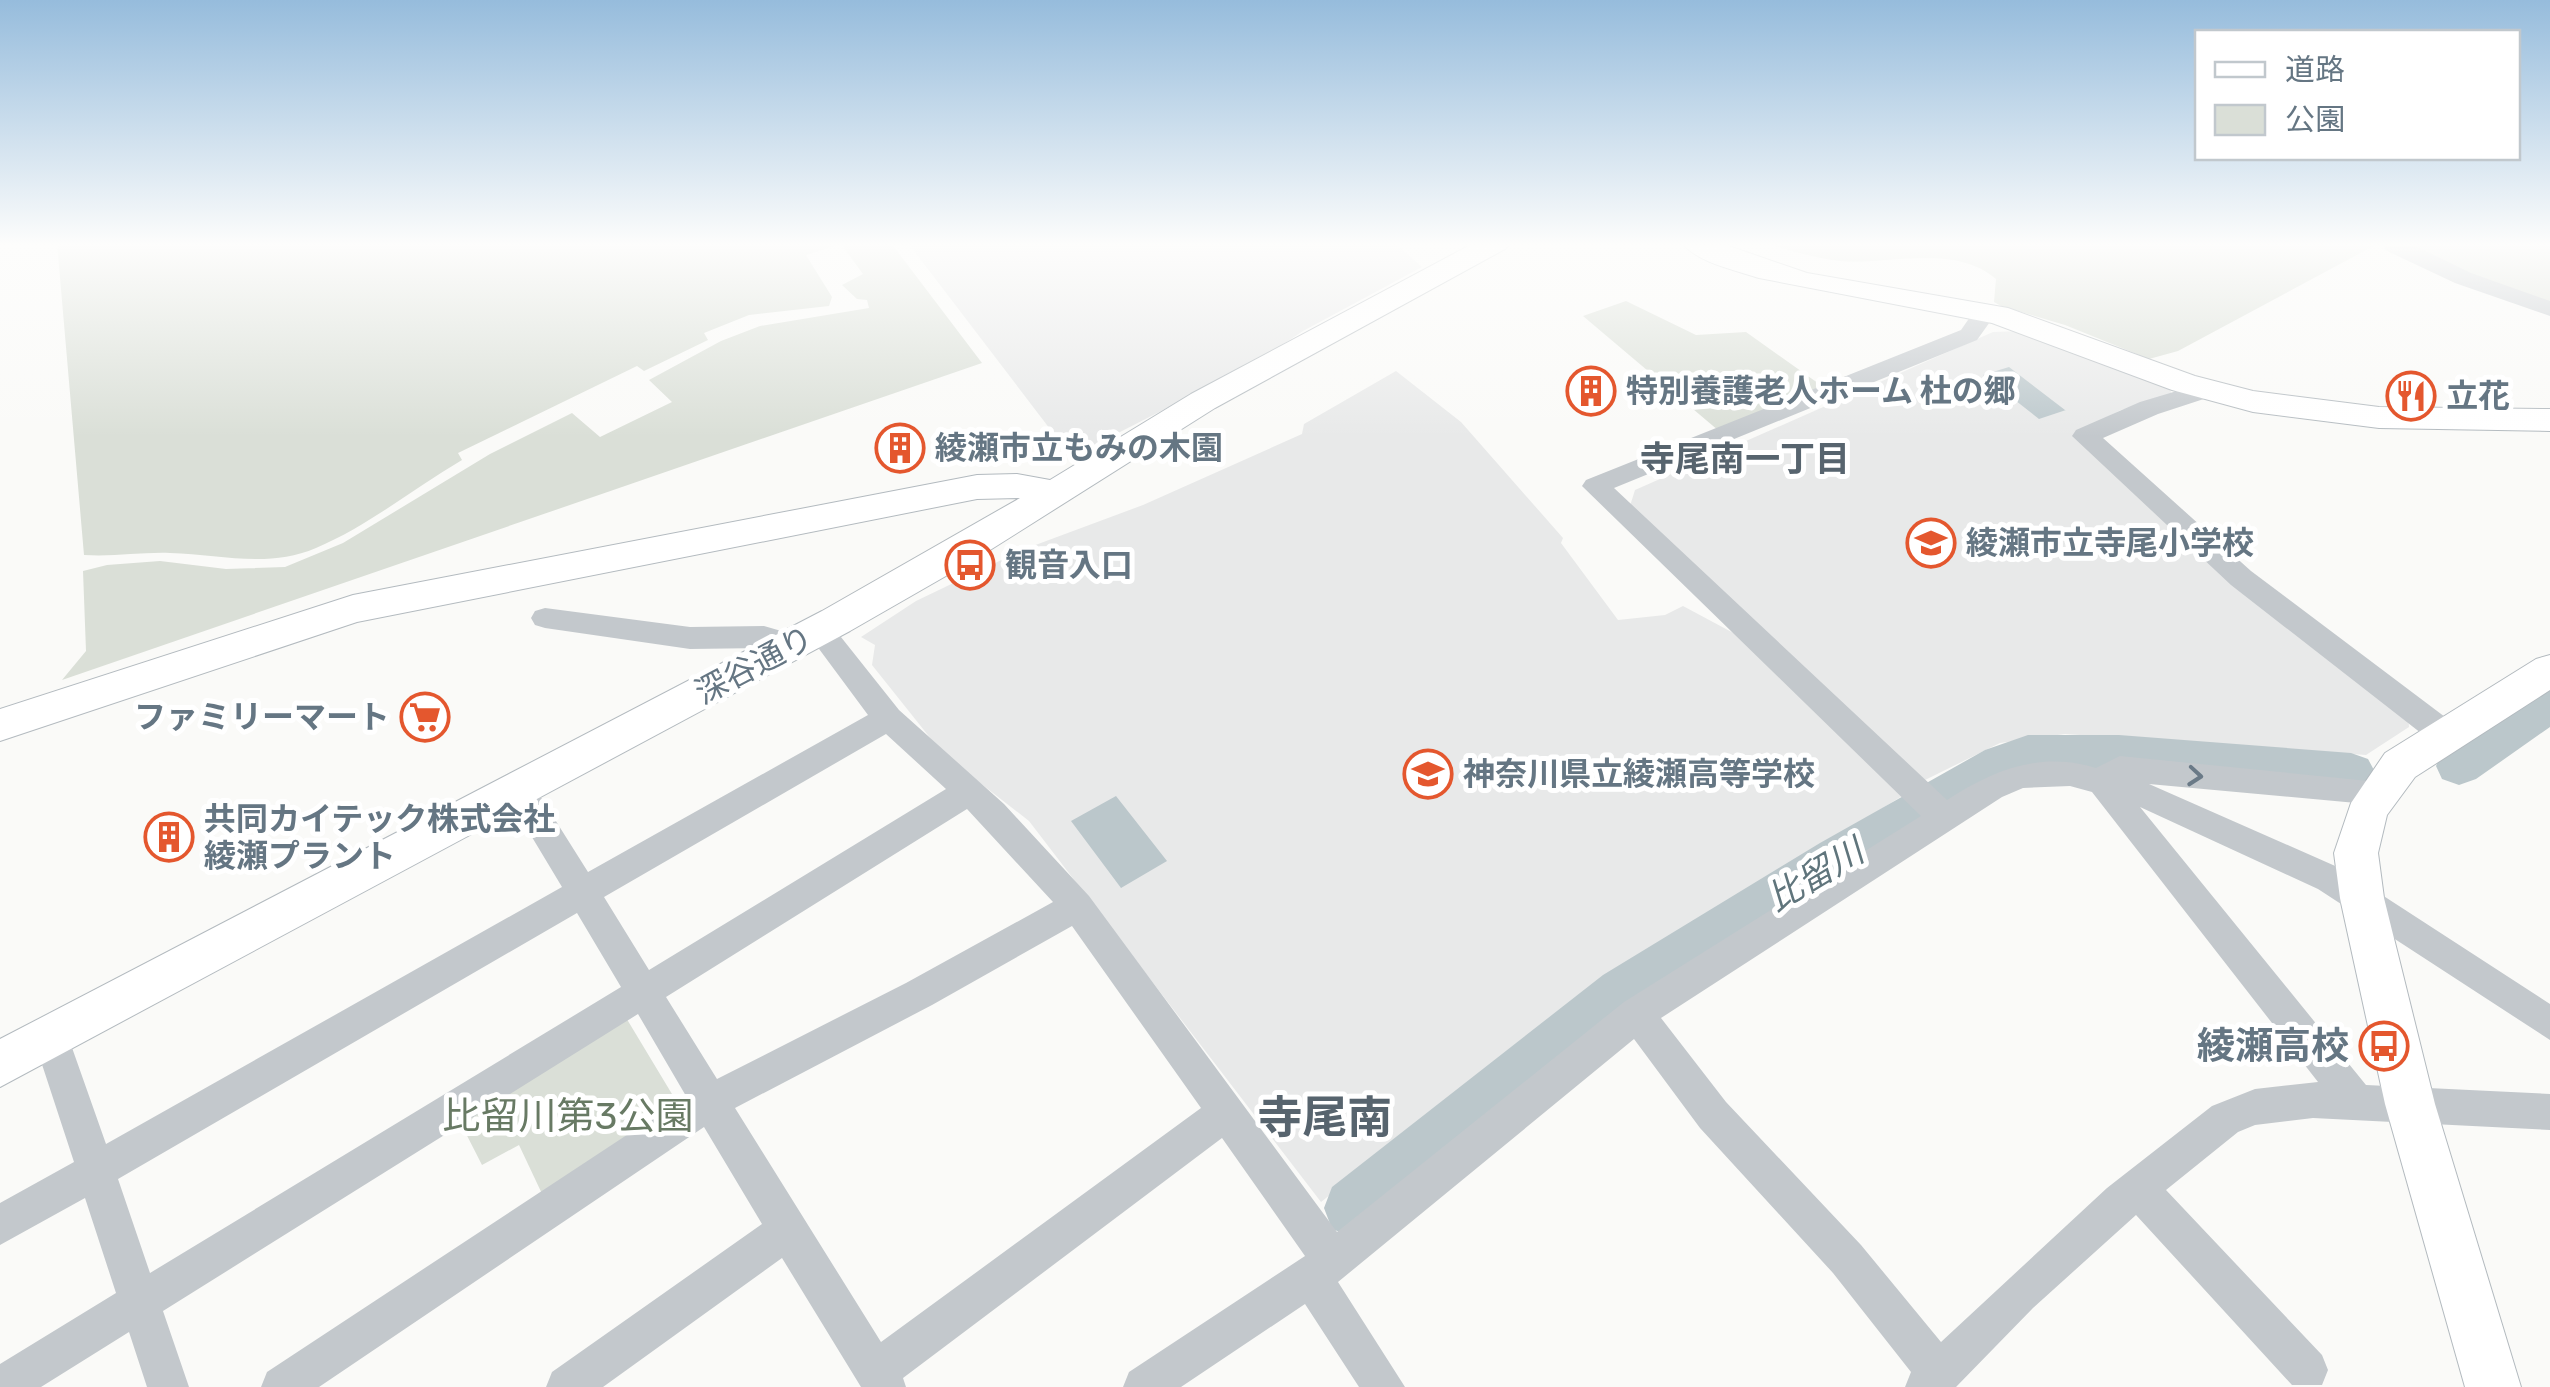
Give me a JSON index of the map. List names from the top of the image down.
{
  "streets": {
    "street": ["深谷通り"]
  },
  "districts": ["寺尾南一丁目", "寺尾南"],
  "water": ["比留川"],
  "parks": ["比留川第3公園"],
  "places": {
    "building": ["特別養護老人ホーム 杜の郷", "綾瀬市立もみの木園", "共同カイテック株式会社 綾瀬プラント"],
    "restaurant": ["立花"],
    "school or university": ["綾瀬市立寺尾小学校", "神奈川県立綾瀬高等学校"],
    "bus stop": ["観音入口", "綾瀬高校"],
    "supermarket": ["ファミリーマート"]
  },
  "legend": ["道路", "公園"]
}
